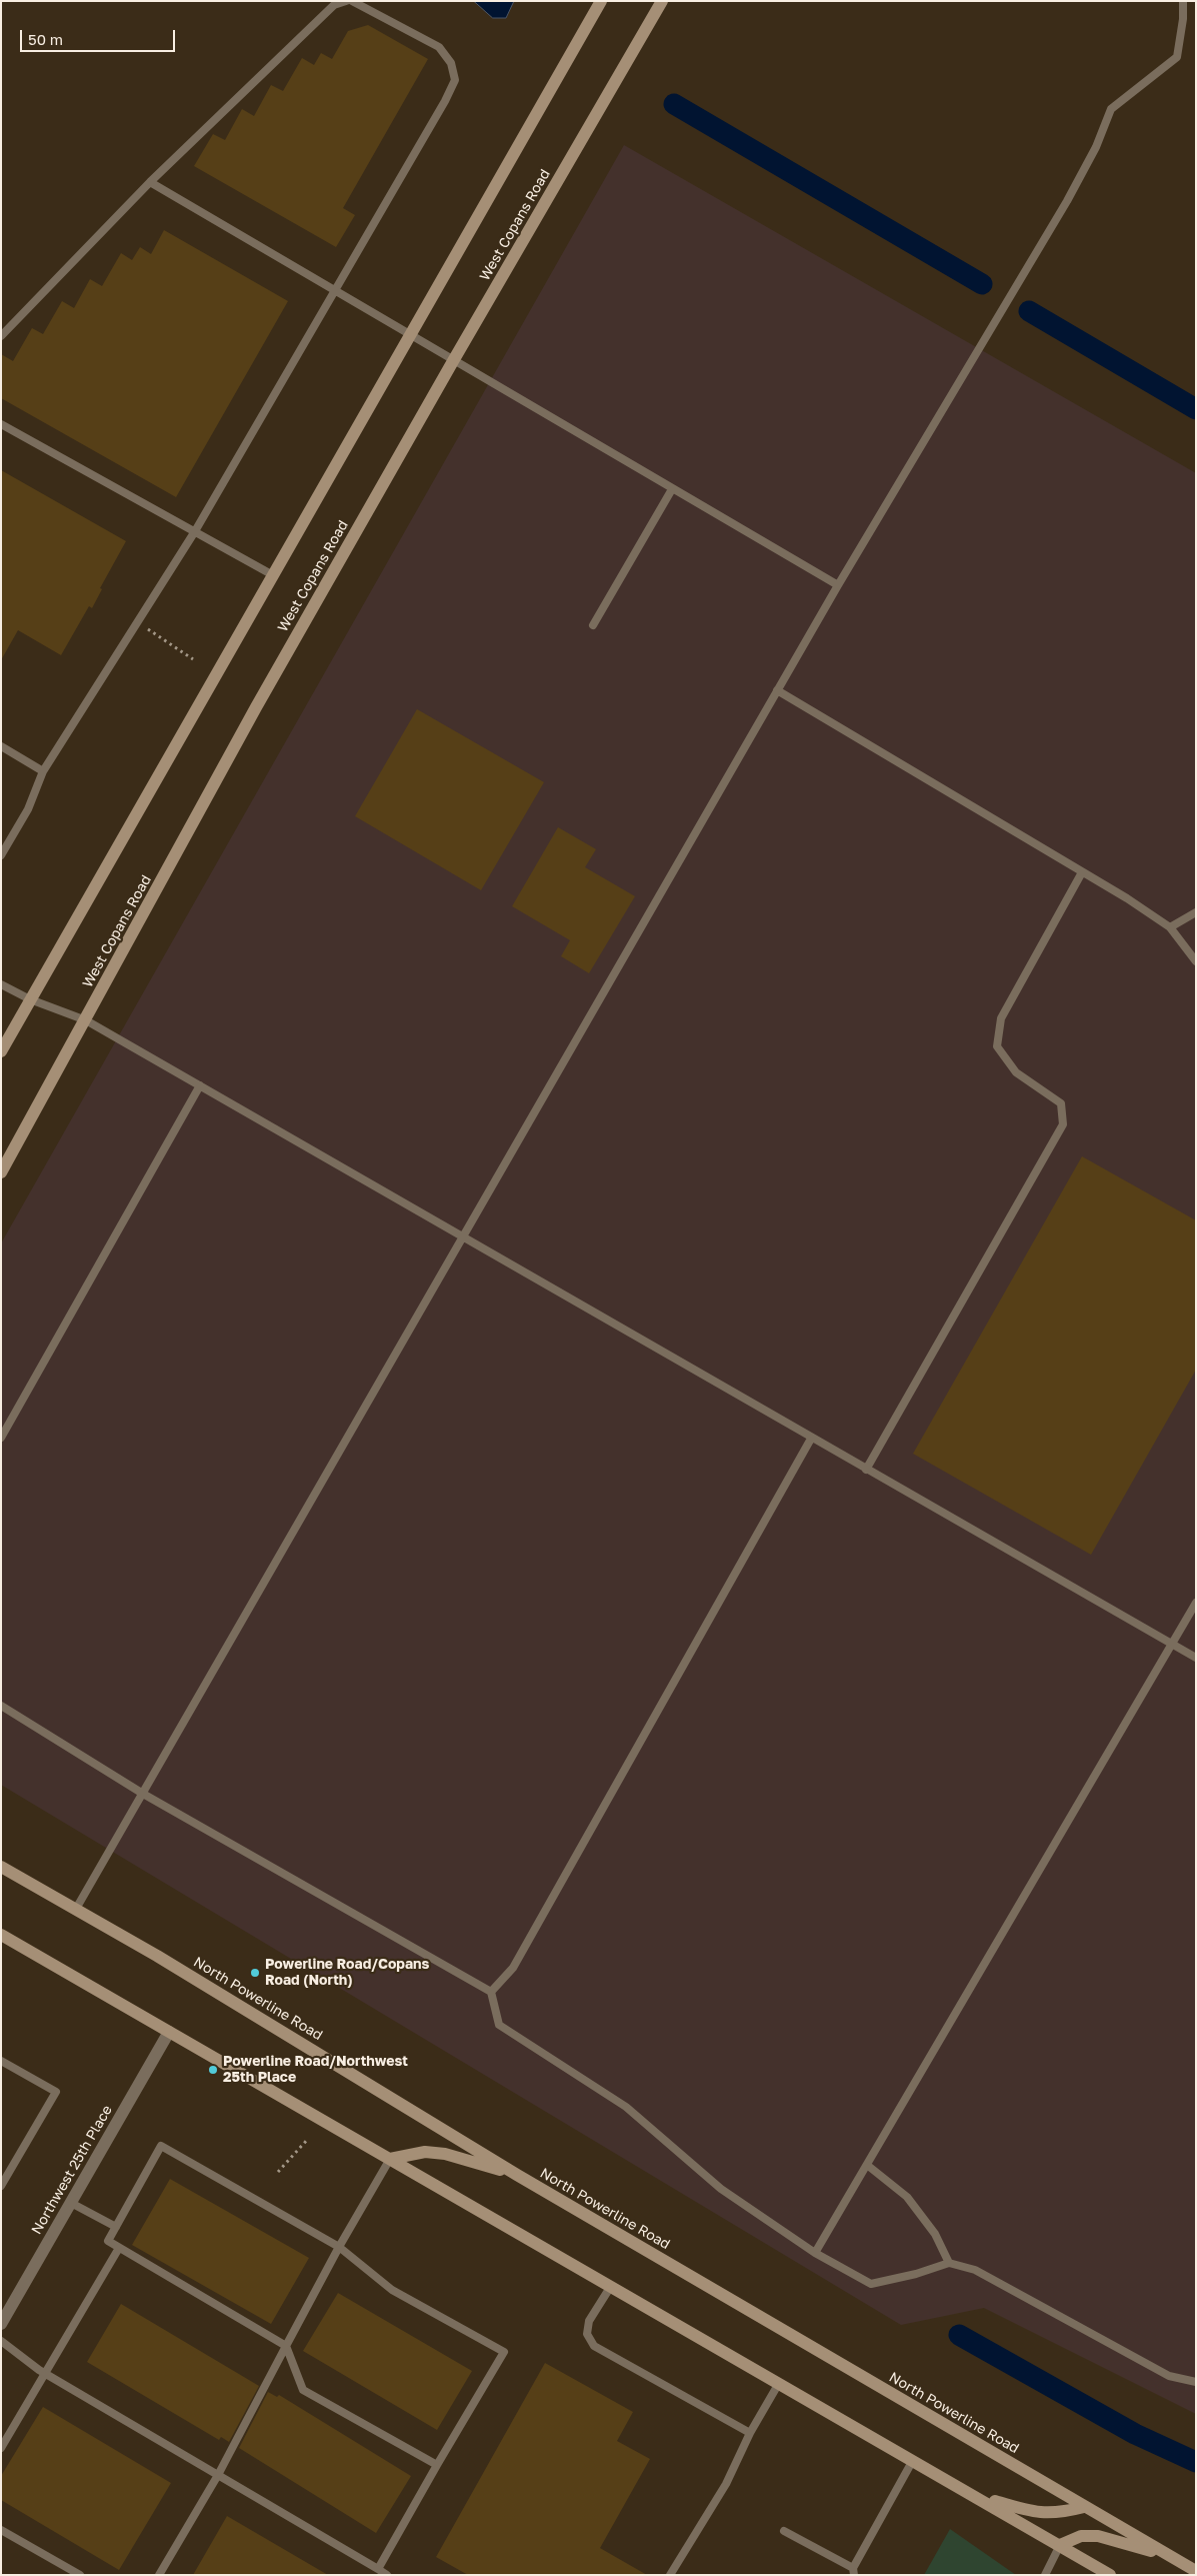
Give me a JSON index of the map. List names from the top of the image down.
{
  "streets": {
    "main road": ["West Copans Road", "North Powerline Road"],
    "street": ["Northwest 25th Place"]
  },
  "places": ["Powerline Road/Copans Road (North)", "Powerline Road/Northwest 25th Place"],
  "scale_bar": "50 m"
}
